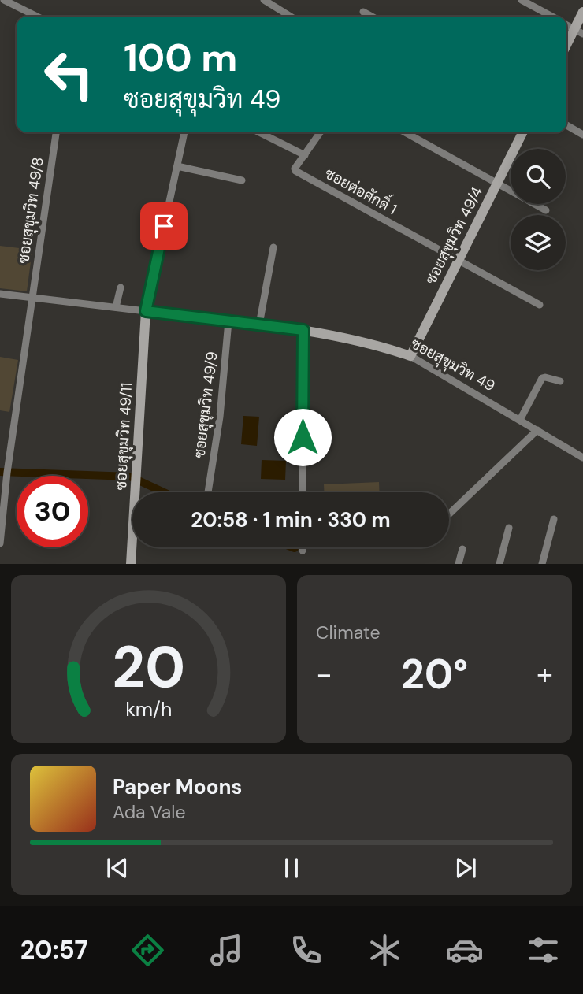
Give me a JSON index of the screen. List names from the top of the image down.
{
  "streets": {
    "street": [
      "ซอยต่อศักดิ์ 1",
      "ซอยสุขุมวิท 49/8",
      "ซอยสุขุมวิท 49/4",
      "ซอยสุขุมวิท 49",
      "ซอยสุขุมวิท 49/9",
      "ซอยสุขุมวิท 49/11"
    ]
  },
  "crossings": [
    ["ซอยต่อศักดิ์ 1", "ซอยสุขุมวิท 49/4"],
    ["ซอยสุขุมวิท 49/8", "ซอยสุขุมวิท 49"],
    ["ซอยสุขุมวิท 49/4", "ซอยสุขุมวิท 49"],
    ["ซอยสุขุมวิท 49", "ซอยสุขุมวิท 49/9"],
    ["ซอยสุขุมวิท 49", "ซอยสุขุมวิท 49/11"]
  ],
  "page": {
    "turn": ["100 m", "ซอยสุขุมวิท 49"],
    "limit": "30",
    "trip": "20:58 · 1 min · 330 m",
    "tile": "Climate",
    "heat": ["−", "20°", "+"],
    "song": ["Paper Moons", "Ada Vale"],
    "tabs": "20:57",
    "gauge": ["20", "km/h"]
  }
}
